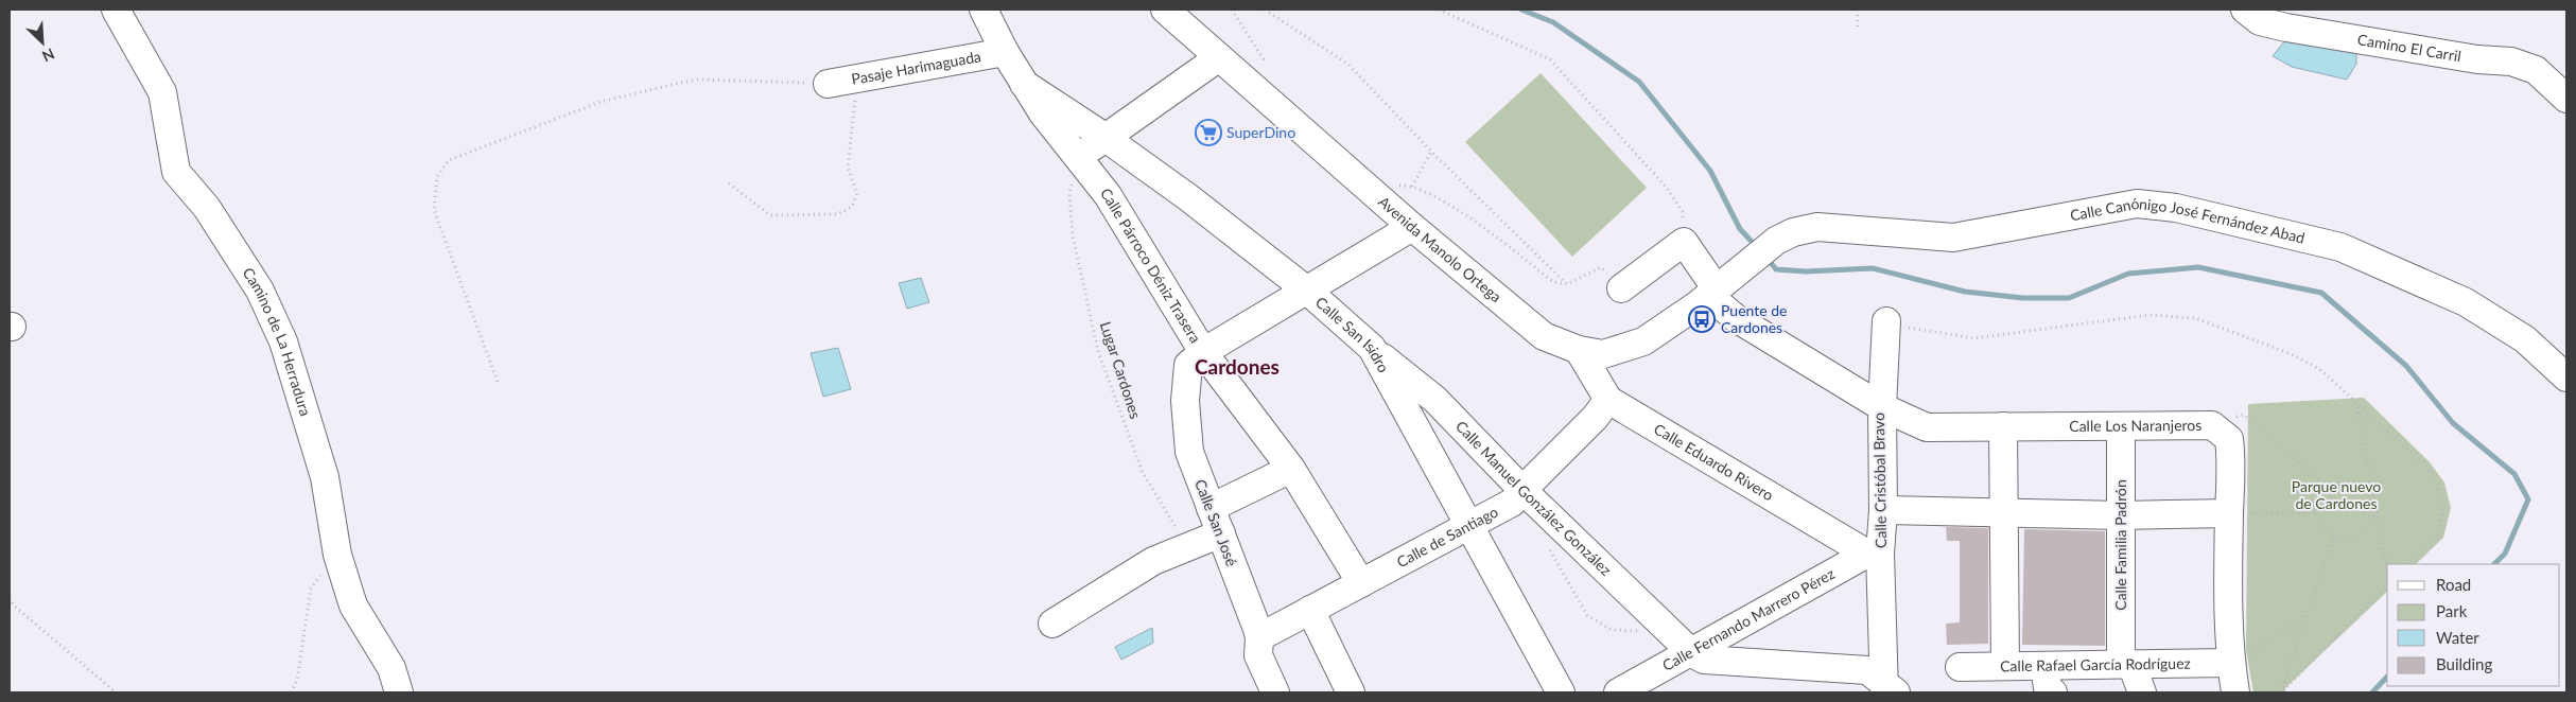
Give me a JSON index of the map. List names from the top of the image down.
{
  "streets": {
    "street": [
      "Camino El Carril",
      "Pasaje Harimaguada",
      "Calle Canónigo José Fernández Abad",
      "Avenida Manolo Ortega",
      "Calle Párroco Déniz Trasera",
      "Calle San Isidro",
      "Camino de La Herradura",
      "Calle Los Naranjeros",
      "Calle Eduardo Rivero",
      "Calle Cristóbal Bravo",
      "Calle Manuel González González",
      "Calle San José",
      "Calle de Santiago",
      "Calle Familia Padrón",
      "Calle Fernando Marrero Pérez",
      "Calle Rafael García Rodríguez"
    ],
    "path": ["Lugar Cardones"]
  },
  "crossings": [
    ["Pasaje Harimaguada", "Calle Párroco Déniz Trasera"],
    ["Calle Canónigo José Fernández Abad", "Avenida Manolo Ortega"],
    ["Avenida Manolo Ortega", "Calle Eduardo Rivero"],
    ["Avenida Manolo Ortega", "Calle Cristóbal Bravo"],
    ["Calle Párroco Déniz Trasera", "Calle San Isidro"],
    ["Calle Párroco Déniz Trasera", "Lugar Cardones"],
    ["Calle Párroco Déniz Trasera", "Calle San José"],
    ["Calle Párroco Déniz Trasera", "Calle de Santiago"],
    ["Calle San Isidro", "Calle Manuel González González"],
    ["Calle San Isidro", "Calle de Santiago"],
    ["Calle Los Naranjeros", "Calle Cristóbal Bravo"],
    ["Calle Los Naranjeros", "Calle Familia Padrón"],
    ["Calle Los Naranjeros", "Calle Rafael García Rodríguez"],
    ["Calle Eduardo Rivero", "Calle Cristóbal Bravo"],
    ["Calle Eduardo Rivero", "Calle de Santiago"],
    ["Calle Eduardo Rivero", "Calle Fernando Marrero Pérez"],
    ["Calle Cristóbal Bravo", "Calle Fernando Marrero Pérez"],
    ["Calle Manuel González González", "Calle de Santiago"],
    ["Calle Manuel González González", "Calle Fernando Marrero Pérez"],
    ["Calle San José", "Calle de Santiago"],
    ["Calle Familia Padrón", "Calle Rafael García Rodríguez"]
  ],
  "districts": ["Cardones"],
  "parks": ["Parque nuevo de Cardones"],
  "places": {
    "supermarket": ["SuperDino"],
    "bus stop": ["Puente de Cardones"]
  },
  "legend": [
    "Road",
    "Park",
    "Water",
    "Building"
  ],
  "north": "bottom right"
}
